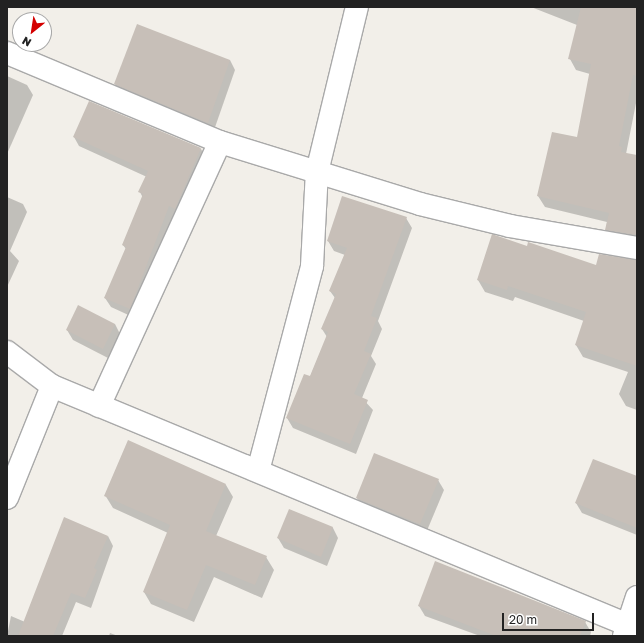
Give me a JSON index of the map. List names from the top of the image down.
{
  "scale_bar": "20 m",
  "north": "bottom left"
}
